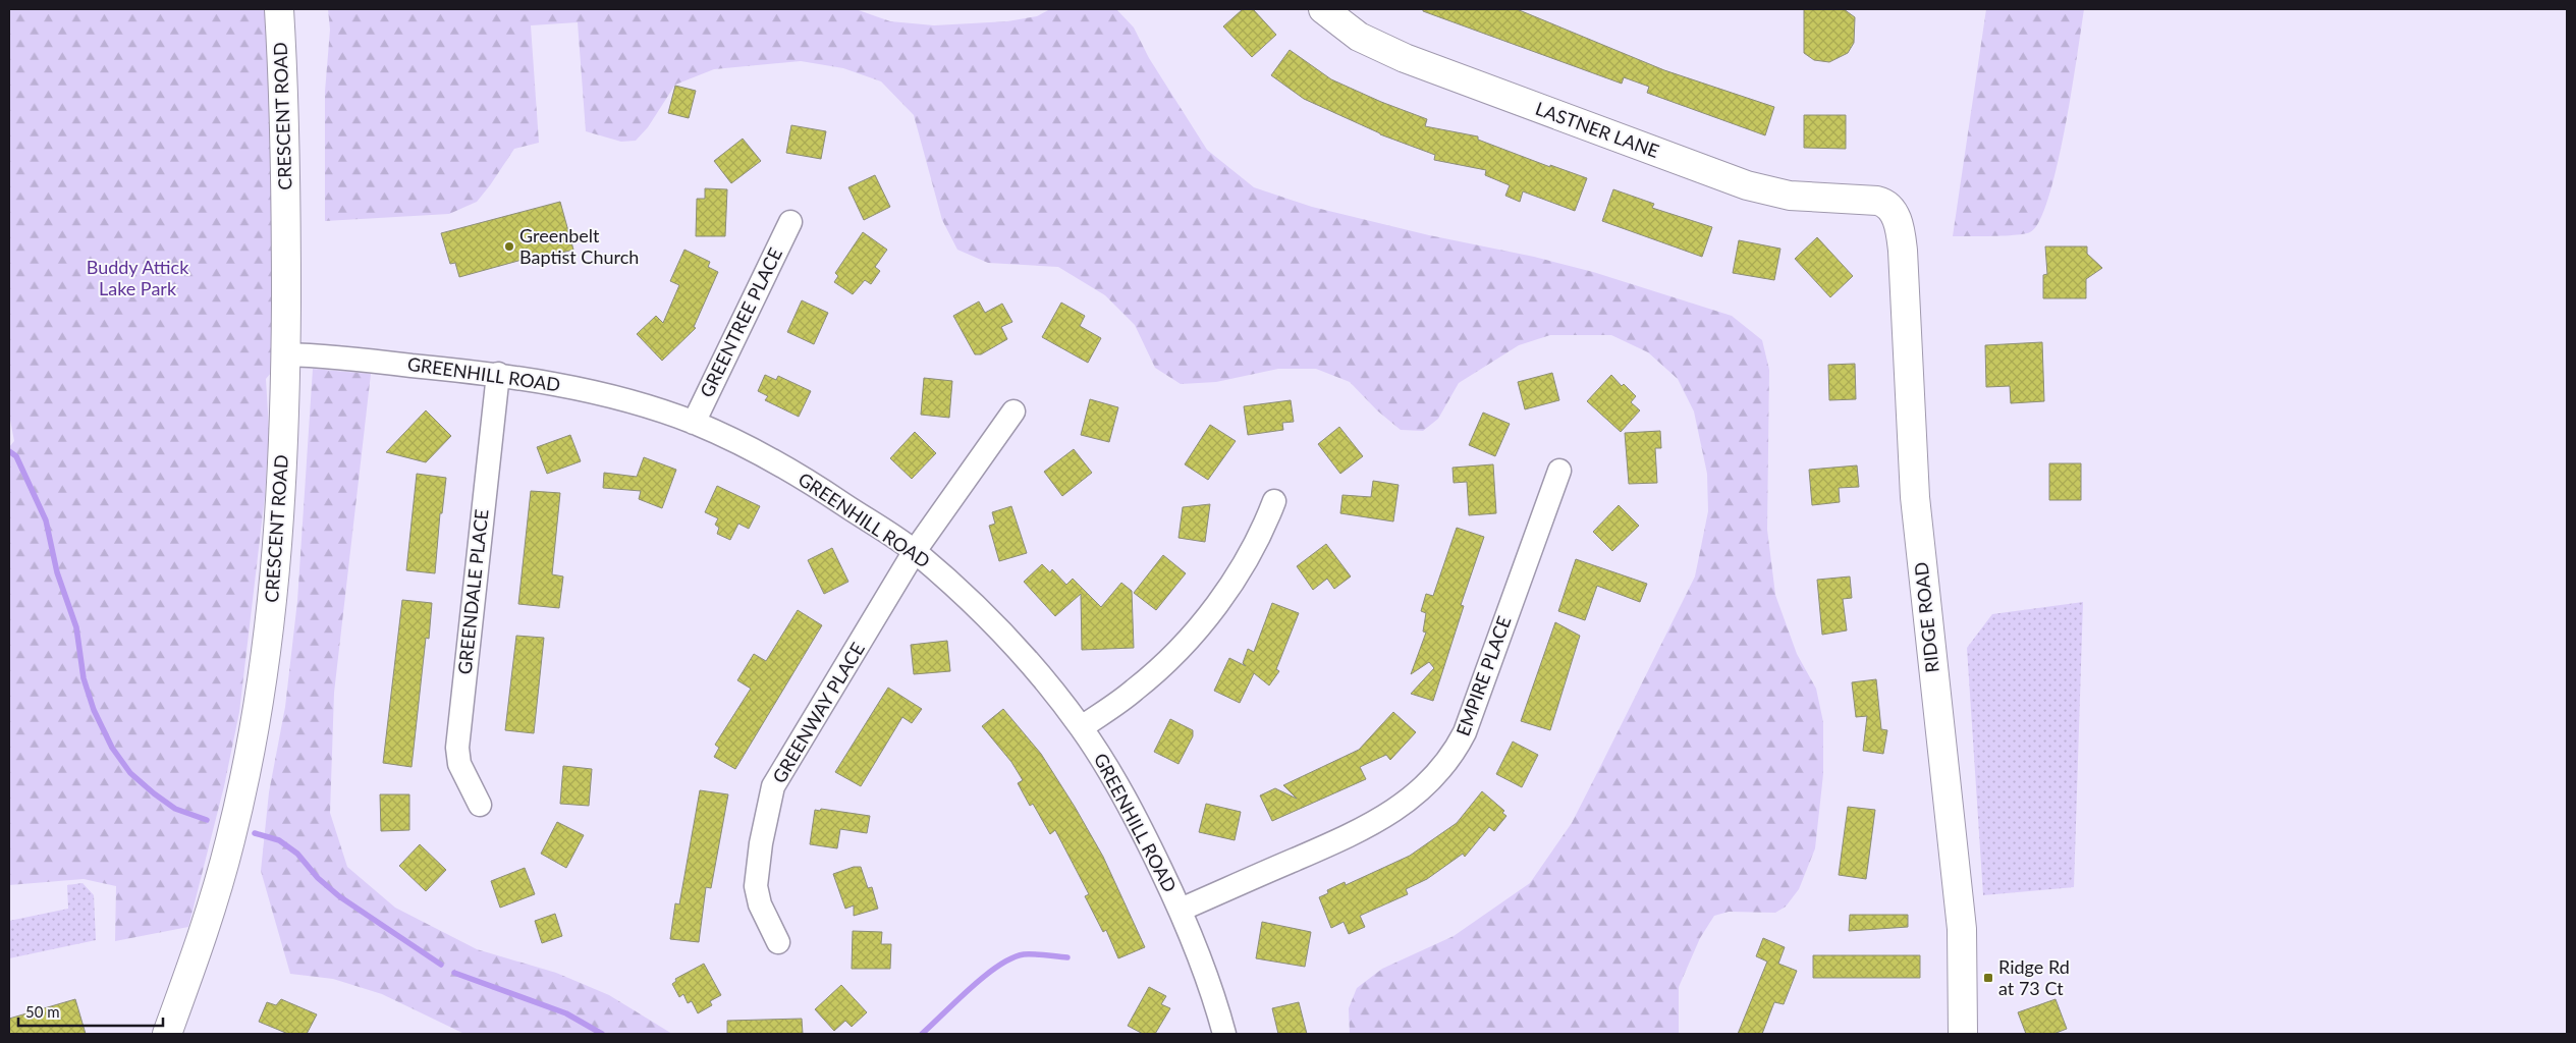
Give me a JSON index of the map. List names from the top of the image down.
{
  "streets": {
    "street": [
      "CRESCENT ROAD",
      "LASTNER LANE",
      "GREENTREE PLACE",
      "GREENHILL ROAD",
      "GREENDALE PLACE",
      "RIDGE ROAD",
      "EMPIRE PLACE",
      "GREENWAY PLACE"
    ]
  },
  "crossings": [
    ["CRESCENT ROAD", "GREENHILL ROAD"],
    ["LASTNER LANE", "RIDGE ROAD"],
    ["GREENTREE PLACE", "GREENHILL ROAD"],
    ["GREENHILL ROAD", "GREENDALE PLACE"],
    ["GREENHILL ROAD", "EMPIRE PLACE"],
    ["GREENHILL ROAD", "GREENWAY PLACE"]
  ],
  "parks": ["Buddy Attick Lake Park"],
  "places": {
    "other": ["Greenbelt Baptist Church"],
    "transit": ["Ridge Rd at 73 Ct"]
  },
  "scale_bar": "50 m"
}
